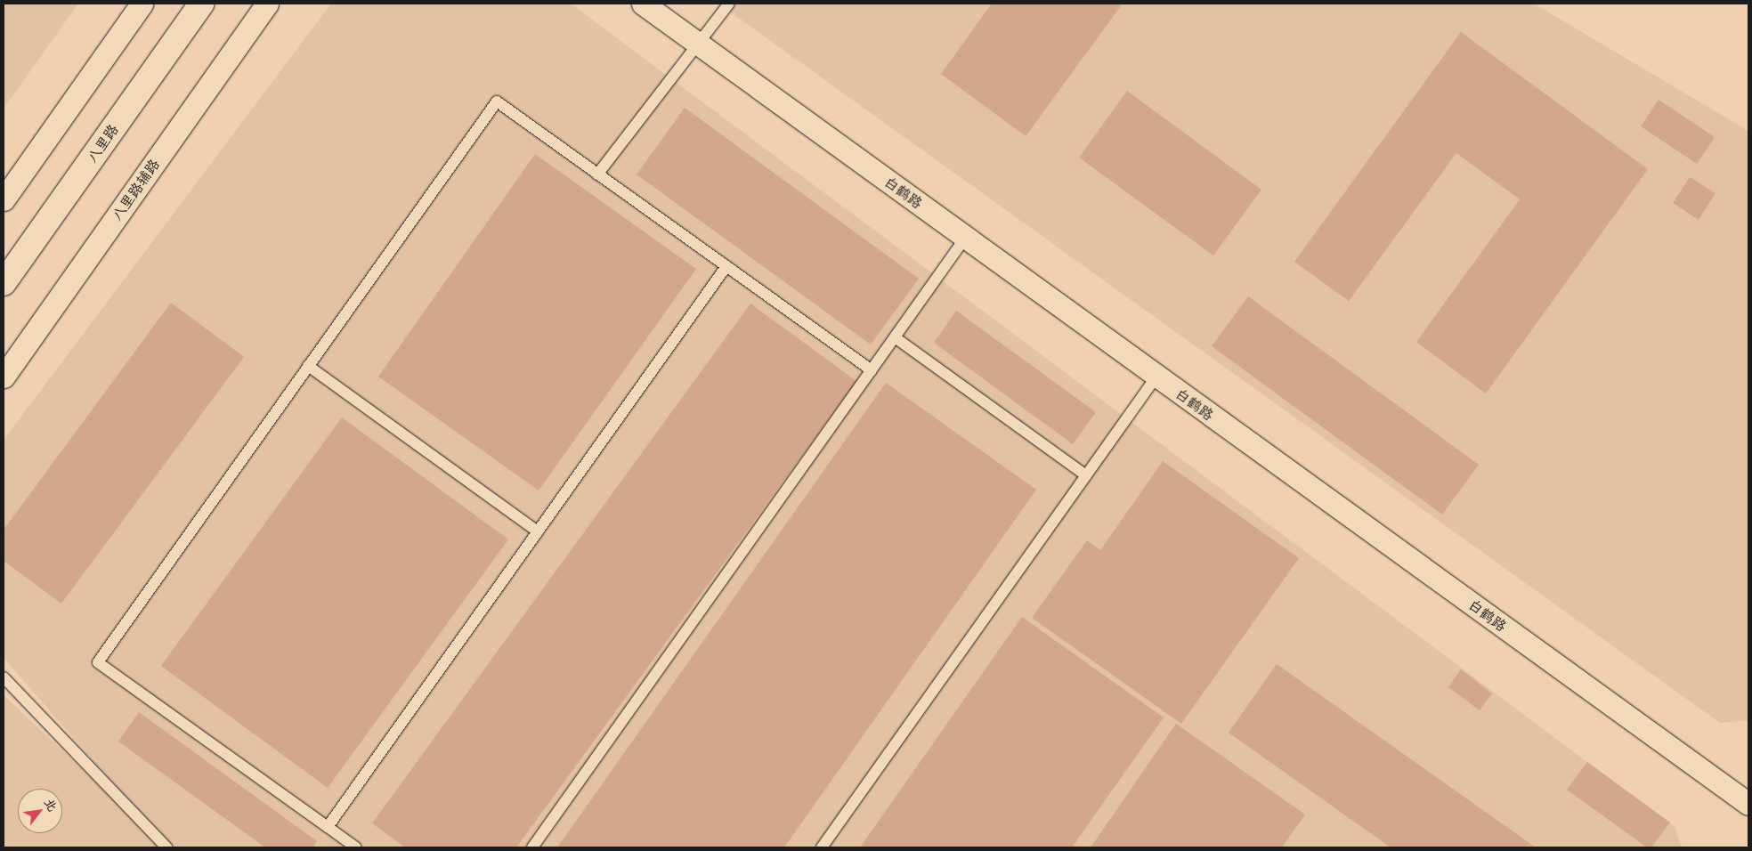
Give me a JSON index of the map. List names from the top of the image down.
{
  "streets": {
    "main road": ["八里路"],
    "street": ["八里路辅路", "白鹤路"]
  },
  "north": "top right"
}
